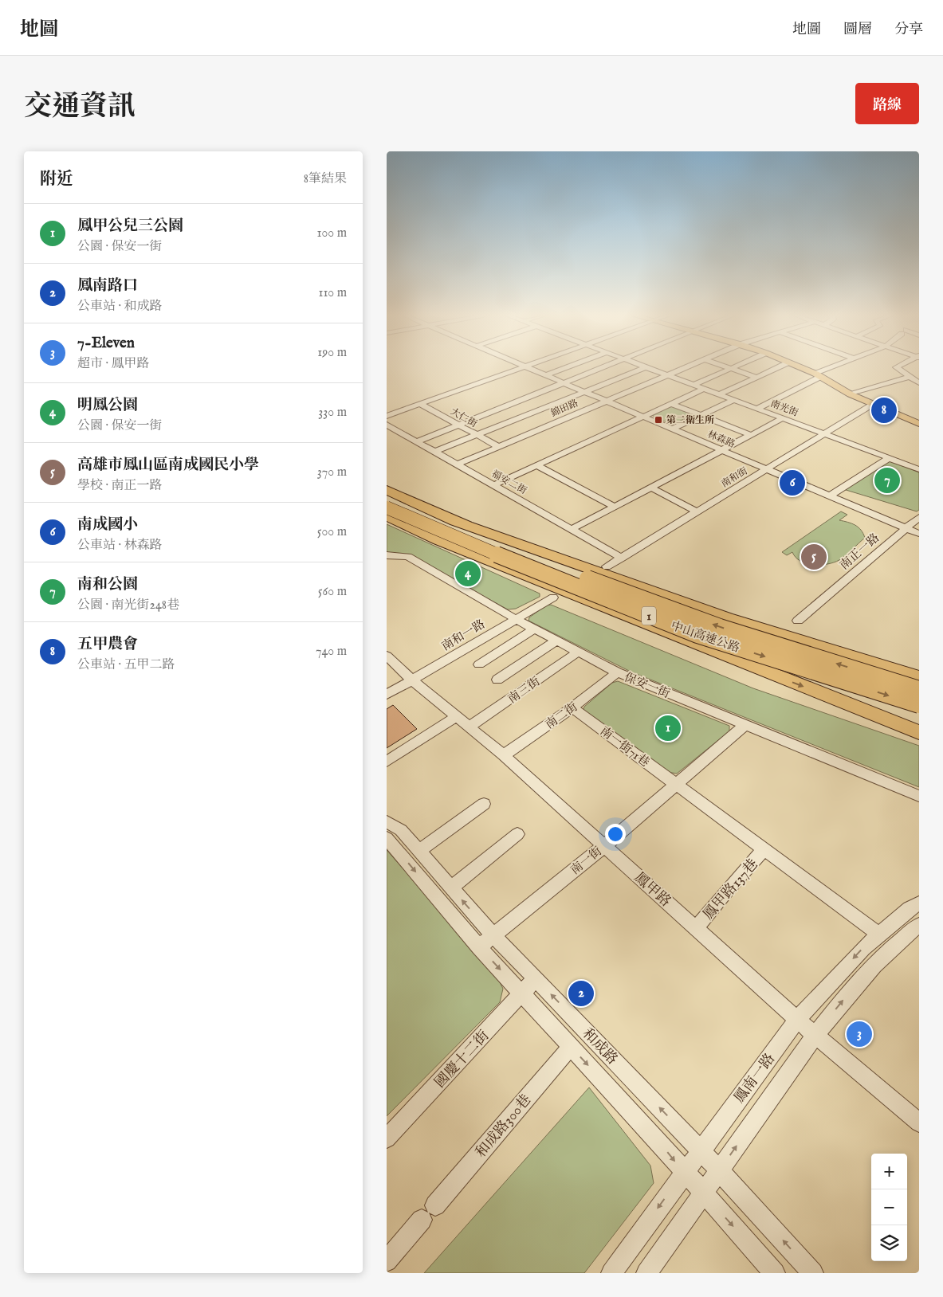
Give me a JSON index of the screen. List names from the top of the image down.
{
  "streets": {
    "highway": ["1", "中山高速公路"],
    "street": [
      "錦田路",
      "南光街",
      "大仁街",
      "林森路",
      "南和街",
      "福安二街",
      "南正一路",
      "南和一路",
      "保安一街",
      "南三街",
      "南二街",
      "南一街71巷",
      "南一街",
      "鳳甲路",
      "鳳甲路137巷",
      "和成路",
      "國慶十二街",
      "鳳南一路",
      "和成路300巷"
    ]
  },
  "crossings": [
    ["錦田路", "南光街"],
    ["錦田路", "大仁街"],
    ["錦田路", "林森路"],
    ["錦田路", "福安二街"],
    ["南光街", "南和街"],
    ["林森路", "南和街"],
    ["林森路", "南正一路"],
    ["南和街", "福安二街"],
    ["南和一路", "保安一街"],
    ["南和一路", "鳳甲路"],
    ["保安一街", "南三街"],
    ["保安一街", "南二街"],
    ["保安一街", "南一街"],
    ["南三街", "鳳甲路"],
    ["南二街", "南一街71巷"],
    ["南二街", "鳳甲路"],
    ["南一街71巷", "南一街"],
    ["南一街71巷", "鳳甲路137巷"],
    ["南一街71巷", "鳳南一路"],
    ["南一街", "鳳甲路"],
    ["南一街", "和成路"],
    ["鳳甲路", "鳳甲路137巷"],
    ["鳳甲路", "鳳南一路"],
    ["和成路", "國慶十二街"],
    ["和成路", "鳳南一路"],
    ["和成路", "和成路300巷"]
  ],
  "places": {
    "transit": ["第二衛生所"]
  },
  "page": {
    "header": "地圖",
    "nav": ["地圖", "圖層", "分享"],
    "title": "交通資訊",
    "buttons": "路線",
    "heading": ["附近", "8筆結果"],
    "list": [
      {
        "mark": "1",
        "name": "鳳甲公兒三公園",
        "note": "公園 · 保安一街",
        "value": "100 m"
      },
      {
        "mark": "2",
        "name": "鳳南路口",
        "note": "公車站 · 和成路",
        "value": "110 m"
      },
      {
        "mark": "3",
        "name": "7-Eleven",
        "note": "超市 · 鳳甲路",
        "value": "190 m"
      },
      {
        "mark": "4",
        "name": "明鳳公園",
        "note": "公園 · 保安一街",
        "value": "330 m"
      },
      {
        "mark": "5",
        "name": "高雄市鳳山區南成國民小學",
        "note": "學校 · 南正一路",
        "value": "370 m"
      },
      {
        "mark": "6",
        "name": "南成國小",
        "note": "公車站 · 林森路",
        "value": "500 m"
      },
      {
        "mark": "7",
        "name": "南和公園",
        "note": "公園 · 南光街248巷",
        "value": "560 m"
      },
      {
        "mark": "8",
        "name": "五甲農會",
        "note": "公車站 · 五甲二路",
        "value": "740 m"
      }
    ],
    "pins": [
      "8",
      "7",
      "6",
      "5",
      "4",
      "1",
      "2",
      "3"
    ],
    "map_buttons": ["+", "−"]
  }
}
